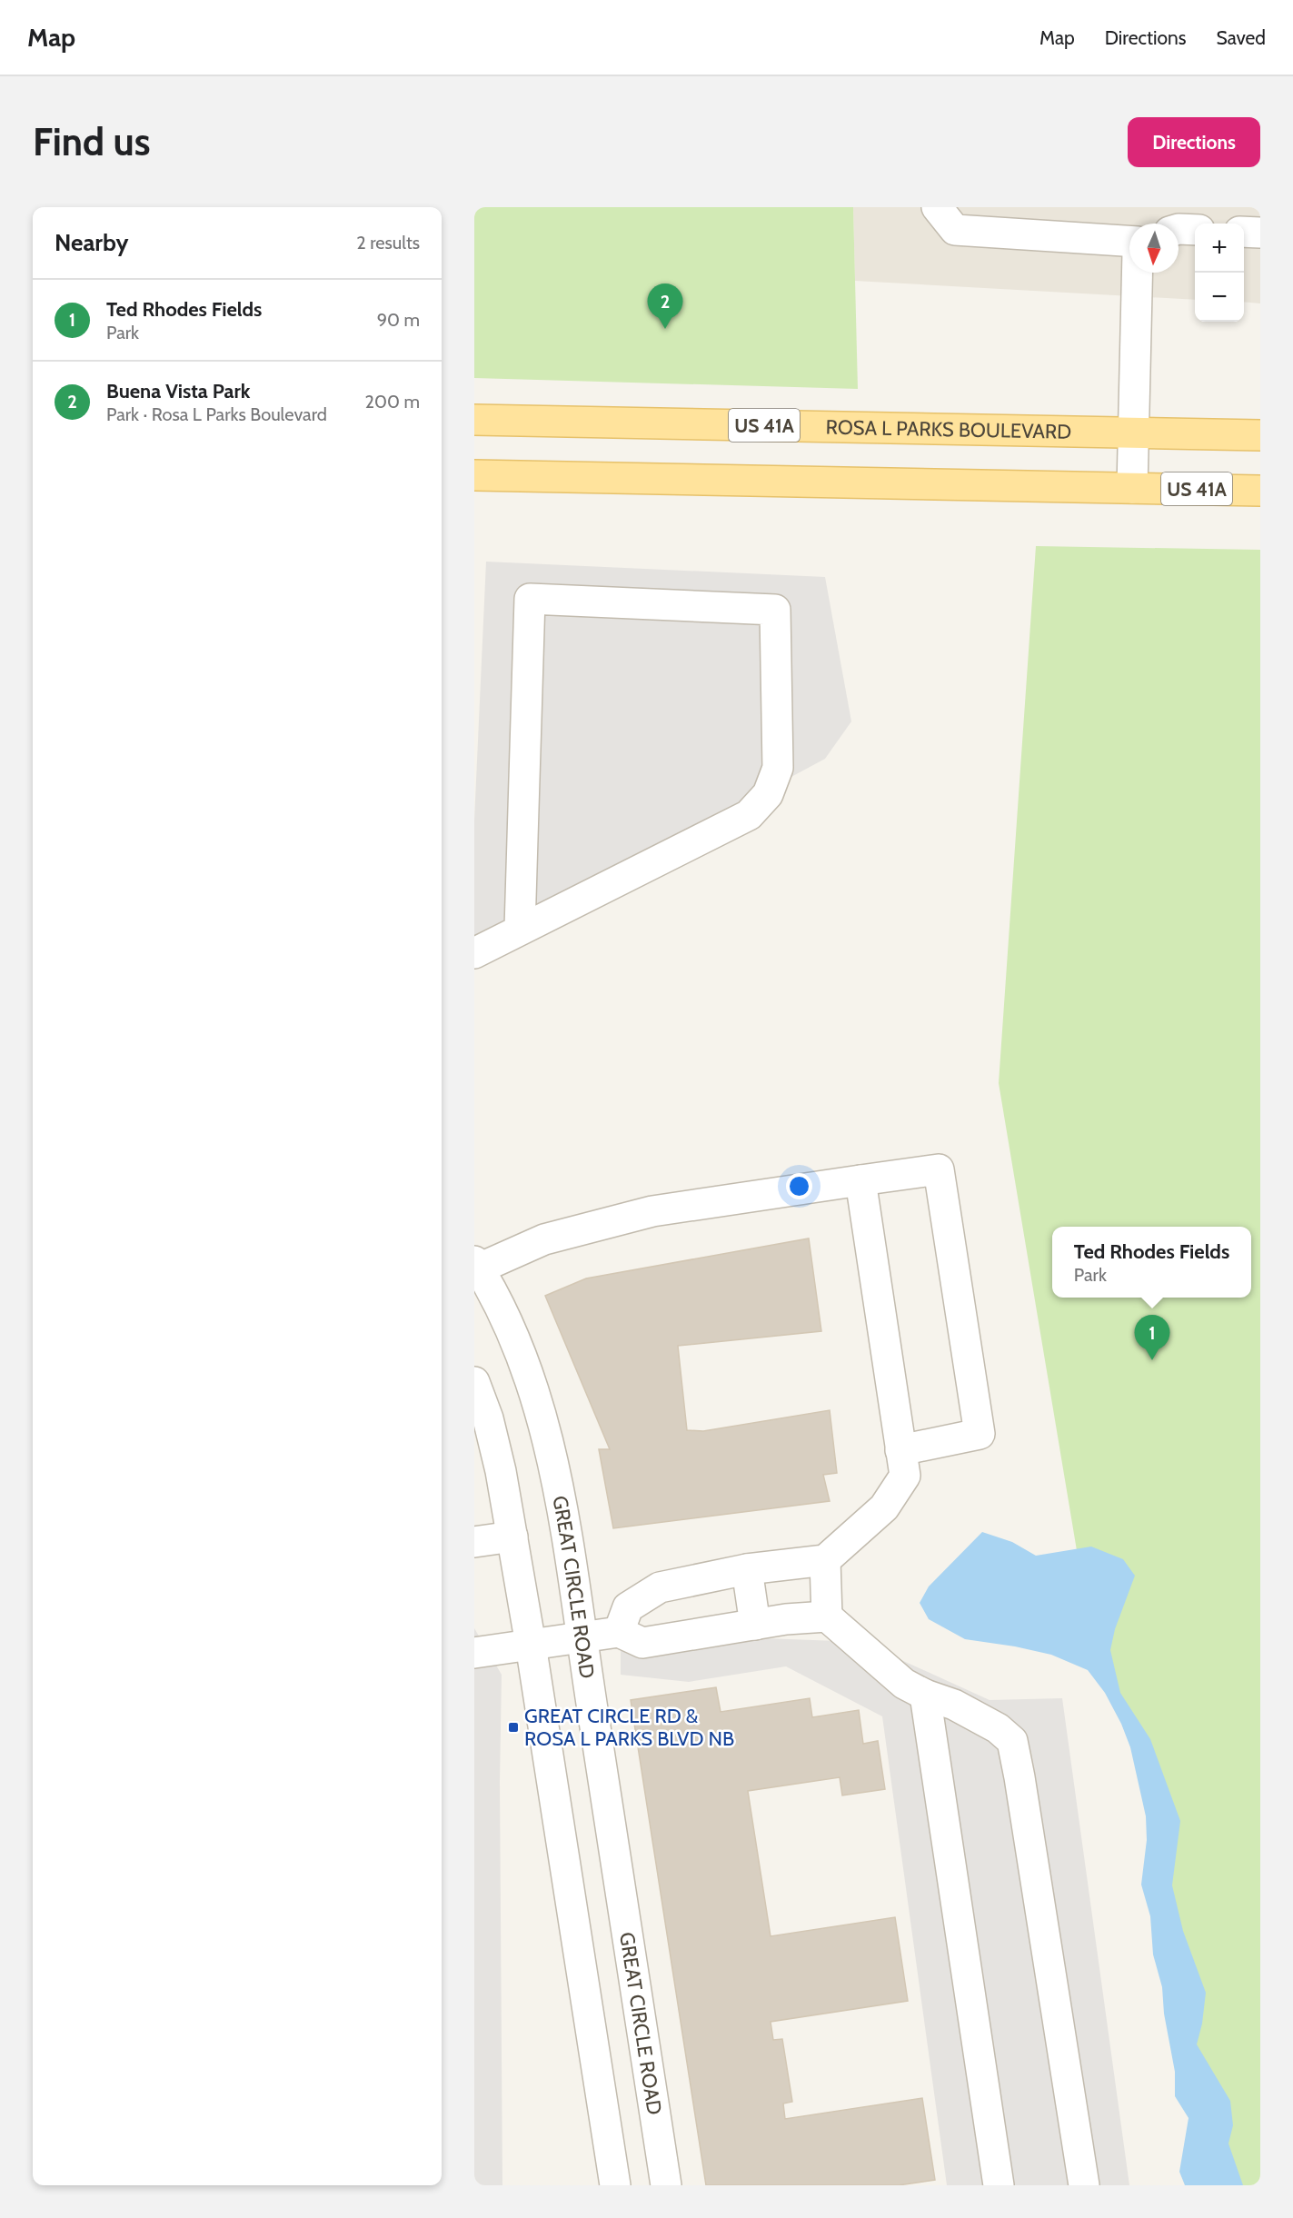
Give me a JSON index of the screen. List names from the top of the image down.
{
  "streets": {
    "main road": ["US 41A", "ROSA L PARKS BOULEVARD"],
    "street": ["GREAT CIRCLE ROAD"]
  },
  "places": {
    "transit": ["GREAT CIRCLE RD & ROSA L PARKS BLVD NB"]
  },
  "north": "bottom",
  "page": {
    "header": "Map",
    "nav": ["Map", "Directions", "Saved"],
    "buttons": "Directions",
    "title": "Find us",
    "heading": ["Nearby", "2 results"],
    "map_buttons": ["+", "−"],
    "list": [
      {
        "mark": "1",
        "name": "Ted Rhodes Fields",
        "note": "Park",
        "value": "90 m"
      },
      {
        "mark": "2",
        "name": "Buena Vista Park",
        "note": "Park · Rosa L Parks Boulevard",
        "value": "200 m"
      }
    ],
    "pins": ["2", "1"],
    "popup": ["Ted Rhodes Fields", "Park"]
  }
}
